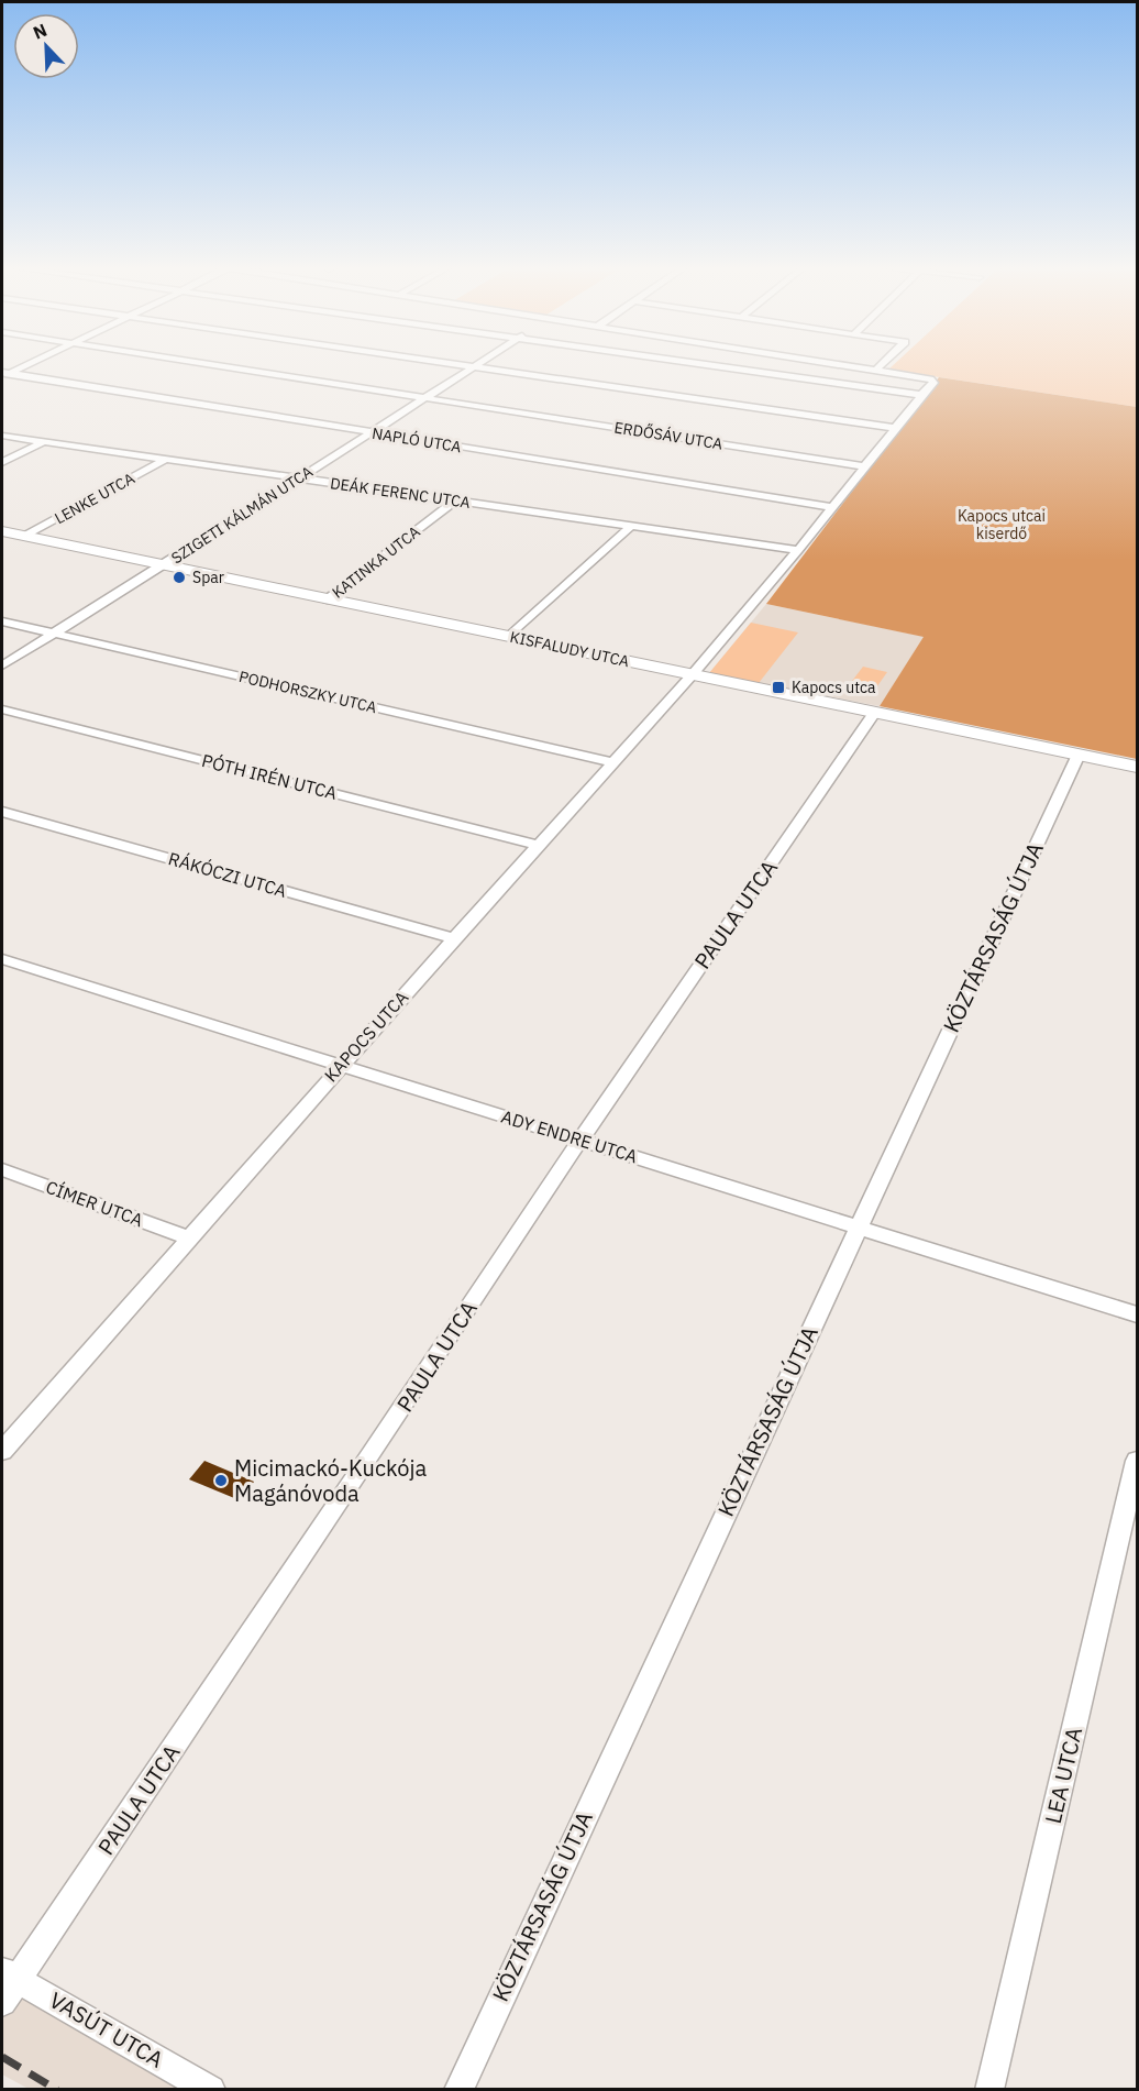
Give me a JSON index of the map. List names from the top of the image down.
{
  "streets": {
    "street": [
      "ERDŐSÁV UTCA",
      "NAPLÓ UTCA",
      "DEÁK FERENC UTCA",
      "LENKE UTCA",
      "SZIGETI KÁLMÁN UTCA",
      "KATINKA UTCA",
      "KISFALUDY UTCA",
      "PODHORSZKY UTCA",
      "PÓTH IRÉN UTCA",
      "RÁKÓCZI UTCA",
      "PAULA UTCA",
      "KÖZTÁRSASÁG ÚTJA",
      "KAPOCS UTCA",
      "ADY ENDRE UTCA",
      "CÍMER UTCA",
      "LEA UTCA",
      "VASÚT UTCA"
    ]
  },
  "crossings": [
    ["ERDŐSÁV UTCA", "SZIGETI KÁLMÁN UTCA"],
    ["ERDŐSÁV UTCA", "KAPOCS UTCA"],
    ["NAPLÓ UTCA", "SZIGETI KÁLMÁN UTCA"],
    ["NAPLÓ UTCA", "KAPOCS UTCA"],
    ["DEÁK FERENC UTCA", "LENKE UTCA"],
    ["DEÁK FERENC UTCA", "SZIGETI KÁLMÁN UTCA"],
    ["DEÁK FERENC UTCA", "KATINKA UTCA"],
    ["DEÁK FERENC UTCA", "KAPOCS UTCA"],
    ["LENKE UTCA", "KISFALUDY UTCA"],
    ["SZIGETI KÁLMÁN UTCA", "KISFALUDY UTCA"],
    ["SZIGETI KÁLMÁN UTCA", "PODHORSZKY UTCA"],
    ["KATINKA UTCA", "KISFALUDY UTCA"],
    ["KISFALUDY UTCA", "PAULA UTCA"],
    ["KISFALUDY UTCA", "KÖZTÁRSASÁG ÚTJA"],
    ["KISFALUDY UTCA", "KAPOCS UTCA"],
    ["PODHORSZKY UTCA", "KAPOCS UTCA"],
    ["PÓTH IRÉN UTCA", "KAPOCS UTCA"],
    ["RÁKÓCZI UTCA", "KAPOCS UTCA"],
    ["PAULA UTCA", "ADY ENDRE UTCA"],
    ["PAULA UTCA", "VASÚT UTCA"],
    ["KÖZTÁRSASÁG ÚTJA", "ADY ENDRE UTCA"],
    ["KAPOCS UTCA", "ADY ENDRE UTCA"],
    ["KAPOCS UTCA", "CÍMER UTCA"]
  ],
  "parks": ["Kapocs utcai kiserdő"],
  "places": {
    "other": ["Spar", "Micimackó-Kuckója Magánóvoda"],
    "transit": ["Kapocs utca"]
  },
  "north": "top left"
}
